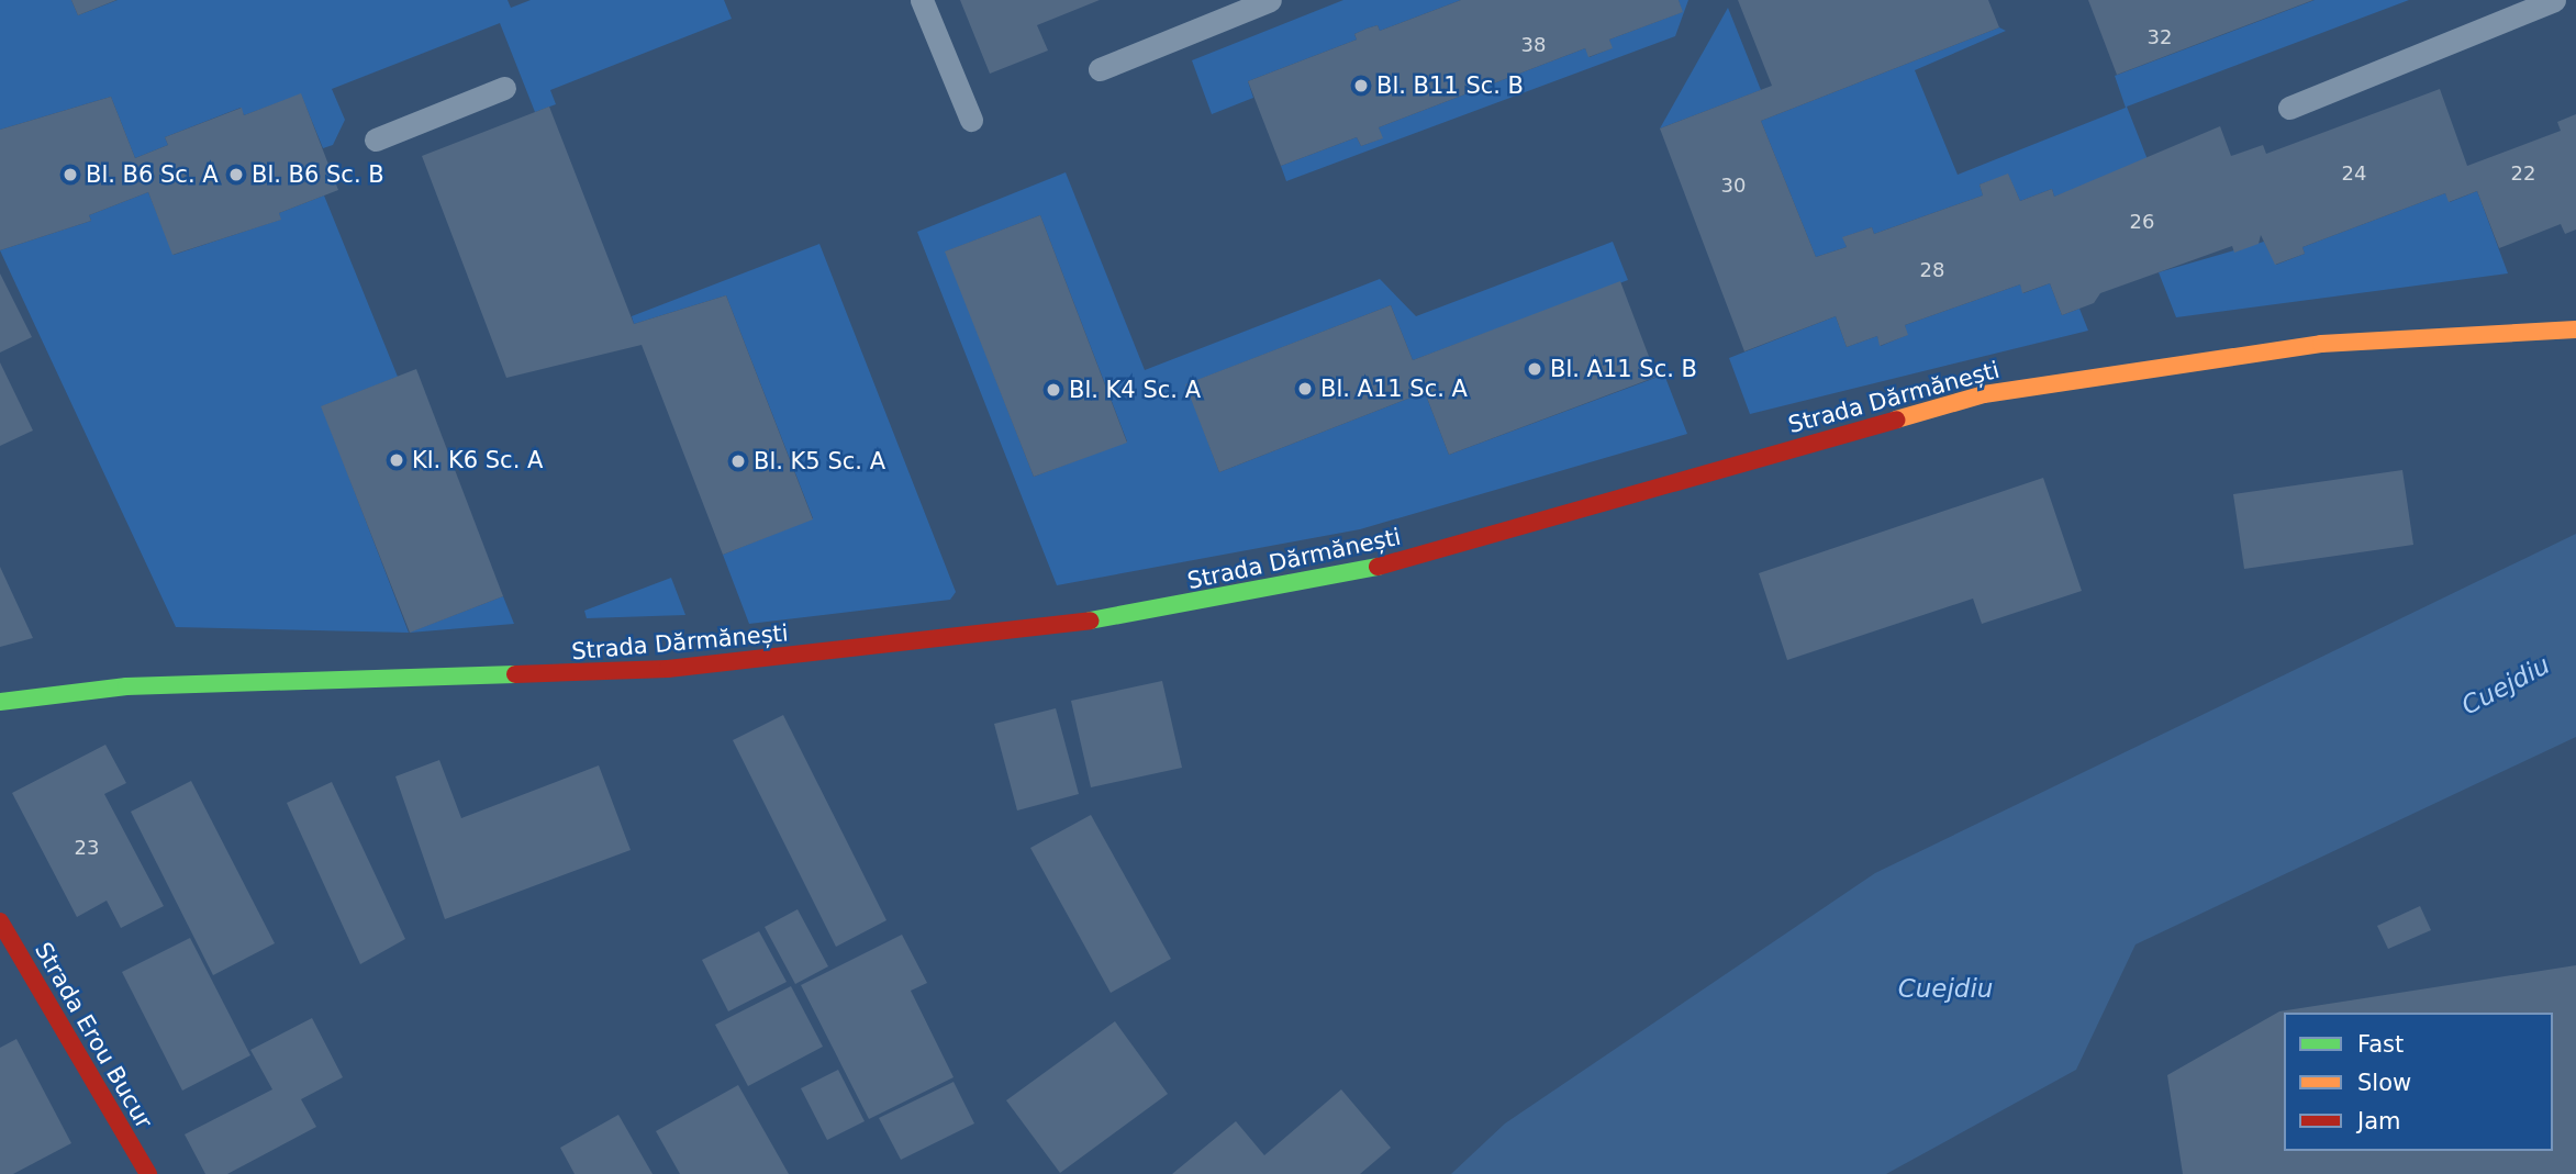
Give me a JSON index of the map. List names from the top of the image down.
{
  "streets": {
    "street": ["Strada Dărmănești", "Strada Erou Bucur"]
  },
  "water": ["Cuejdiu"],
  "places": [
    "Bl. B11 Sc. B",
    "Bl. B6 Sc. A",
    "Bl. B6 Sc. B",
    "Bl. A11 Sc. B",
    "Bl. A11 Sc. A",
    "Bl. K4 Sc. A",
    "Kl. K6 Sc. A",
    "Bl. K5 Sc. A"
  ],
  "house_numbers": [
    "32",
    "38",
    "24",
    "22",
    "30",
    "26",
    "28",
    "23"
  ],
  "legend": ["Fast", "Slow", "Jam"]
}
